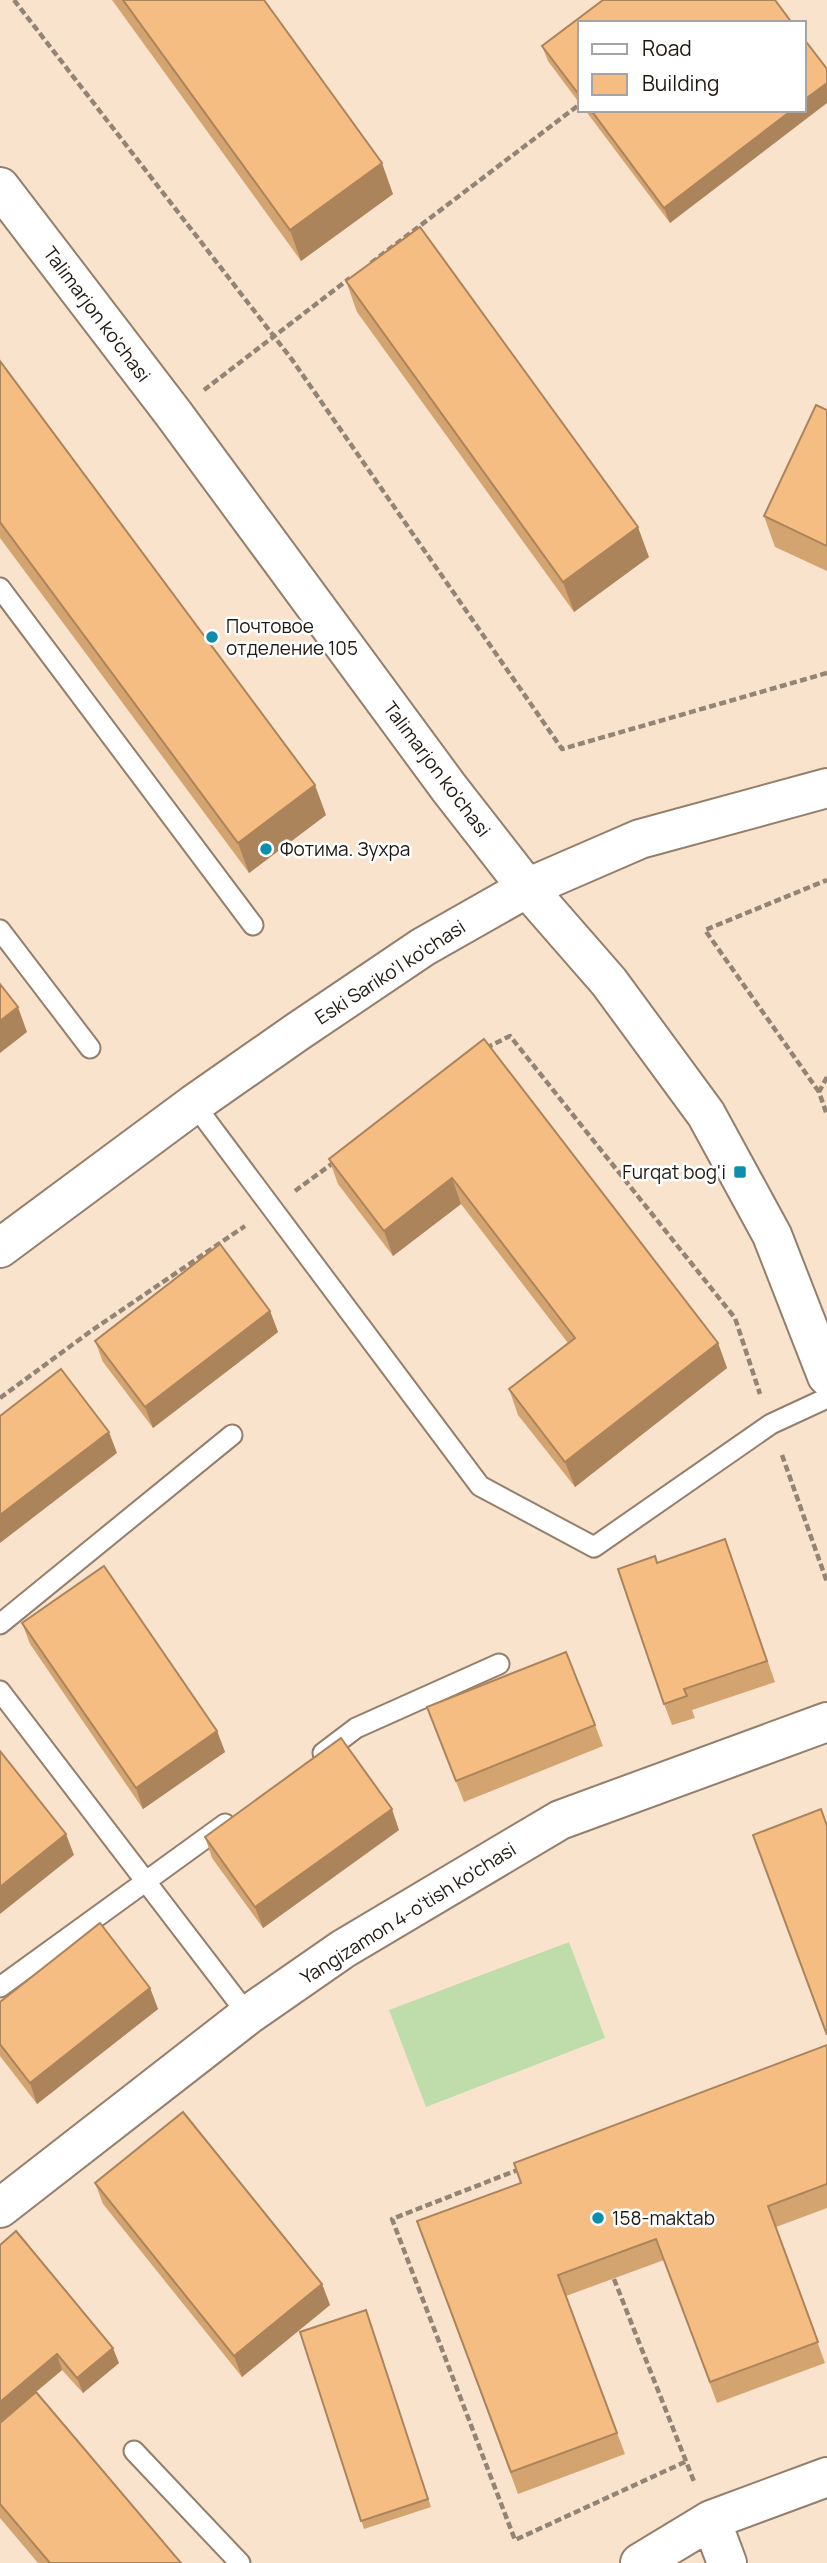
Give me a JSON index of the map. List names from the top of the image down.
{
  "streets": {
    "street": ["Talimarjon ko'chasi", "Eski Sariko'l ko'chasi", "Yangizamon 4-o'tish ko'chasi"]
  },
  "crossings": [
    ["Talimarjon ko'chasi", "Eski Sariko'l ko'chasi"]
  ],
  "places": {
    "other": ["Почтовое отделение 105", "Фотима. Зухра", "158-maktab"],
    "transit": ["Furqat bog'i"]
  },
  "legend": ["Road", "Building"]
}
